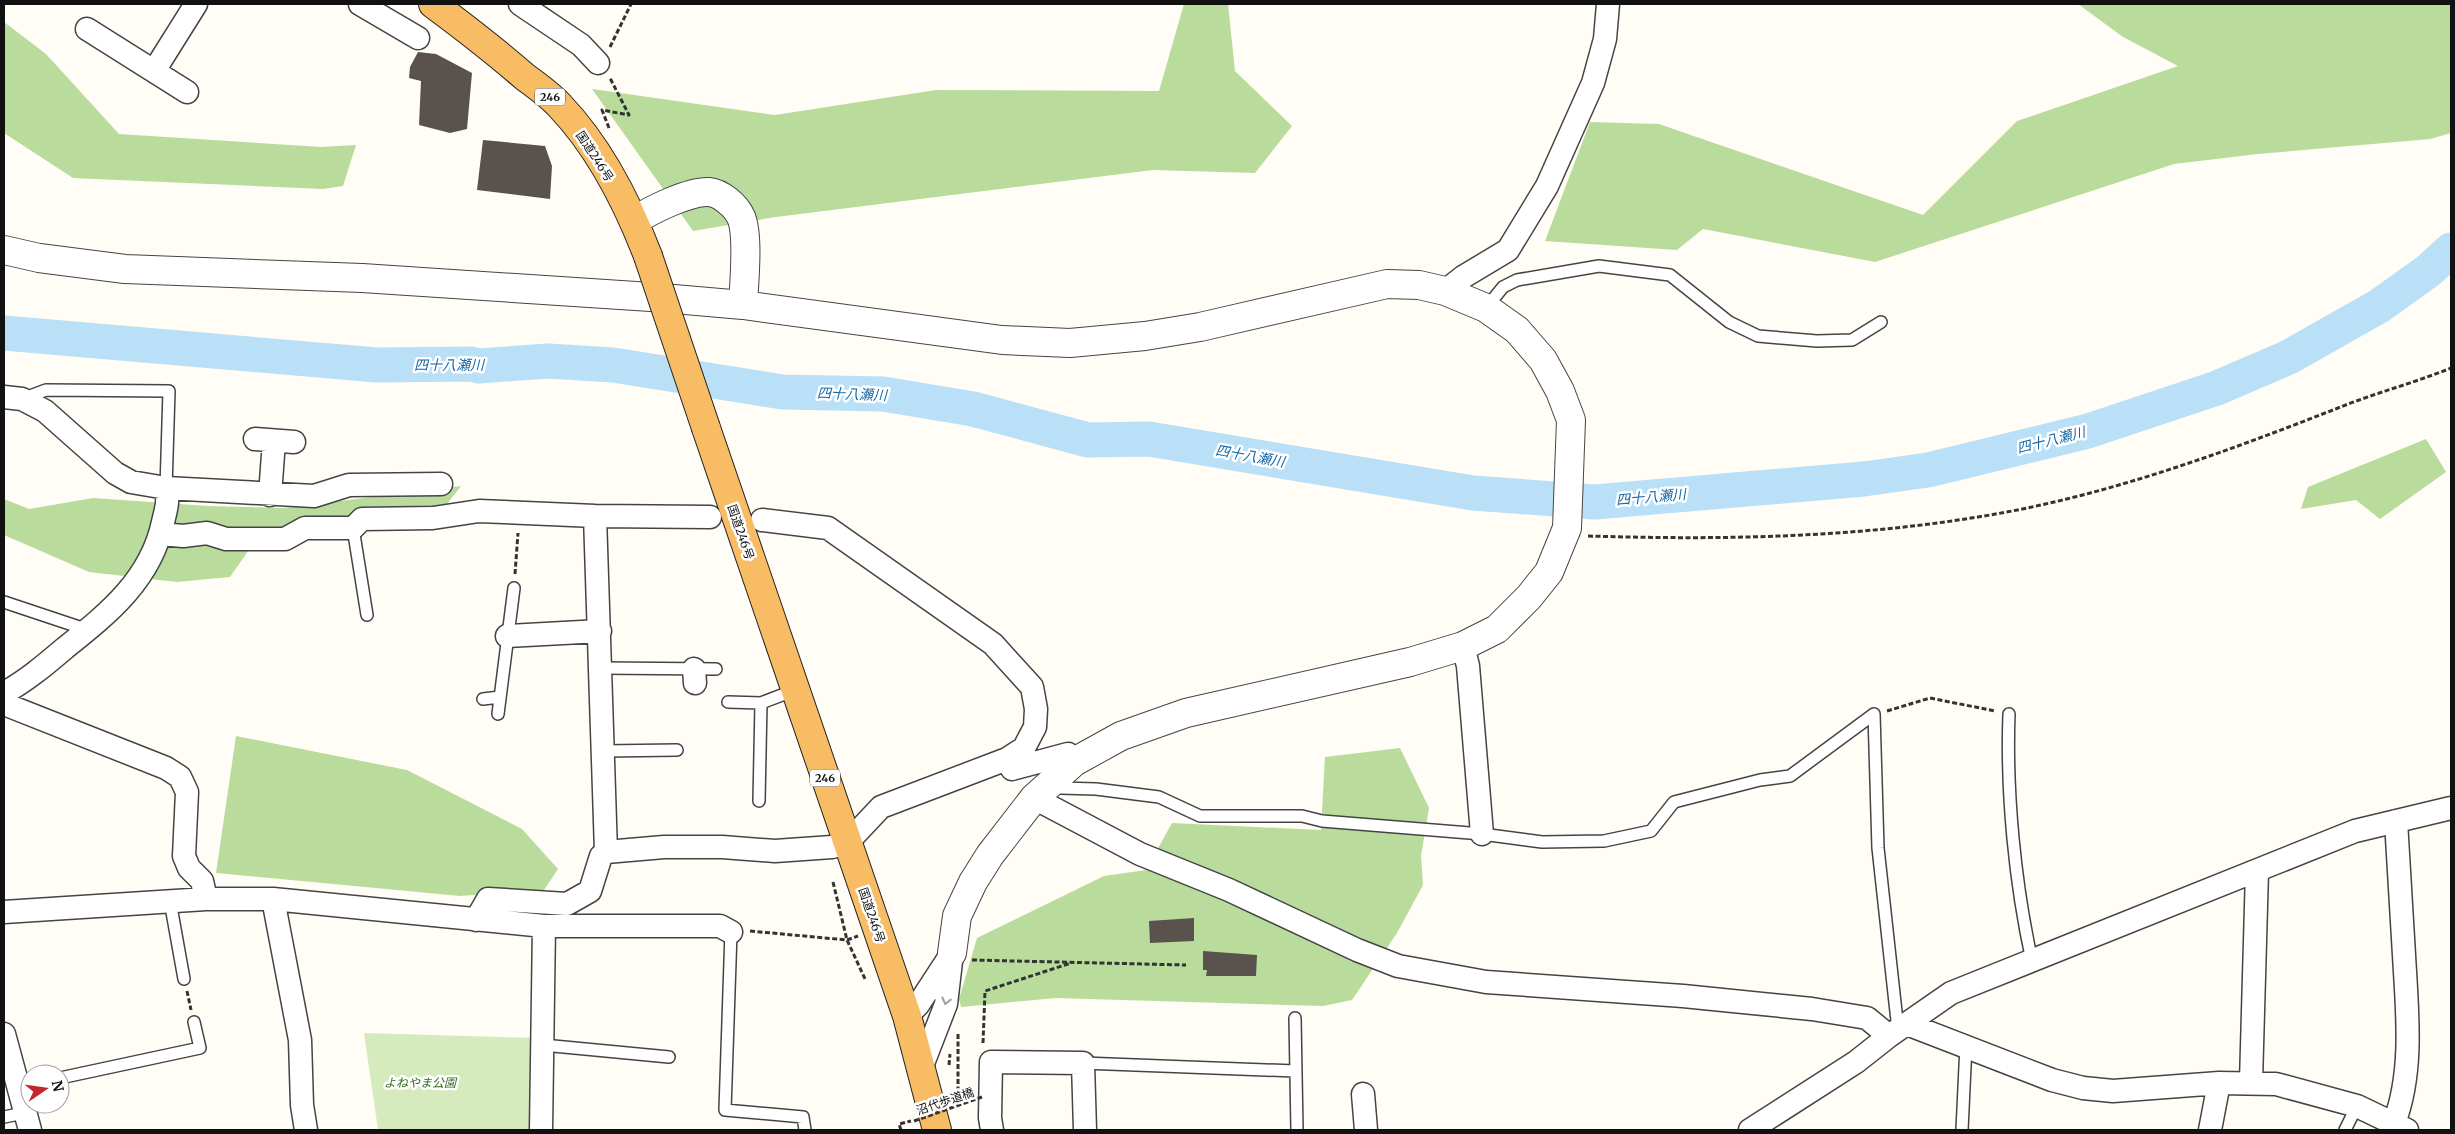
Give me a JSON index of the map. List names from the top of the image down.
{
  "streets": {
    "highway": ["246", "国道246号"],
    "path": ["沼代歩道橋"]
  },
  "crossings": [
    ["国道246号", "沼代歩道橋"]
  ],
  "water": ["四十八瀬川"],
  "parks": ["よねやま公園"],
  "north": "right"
}
